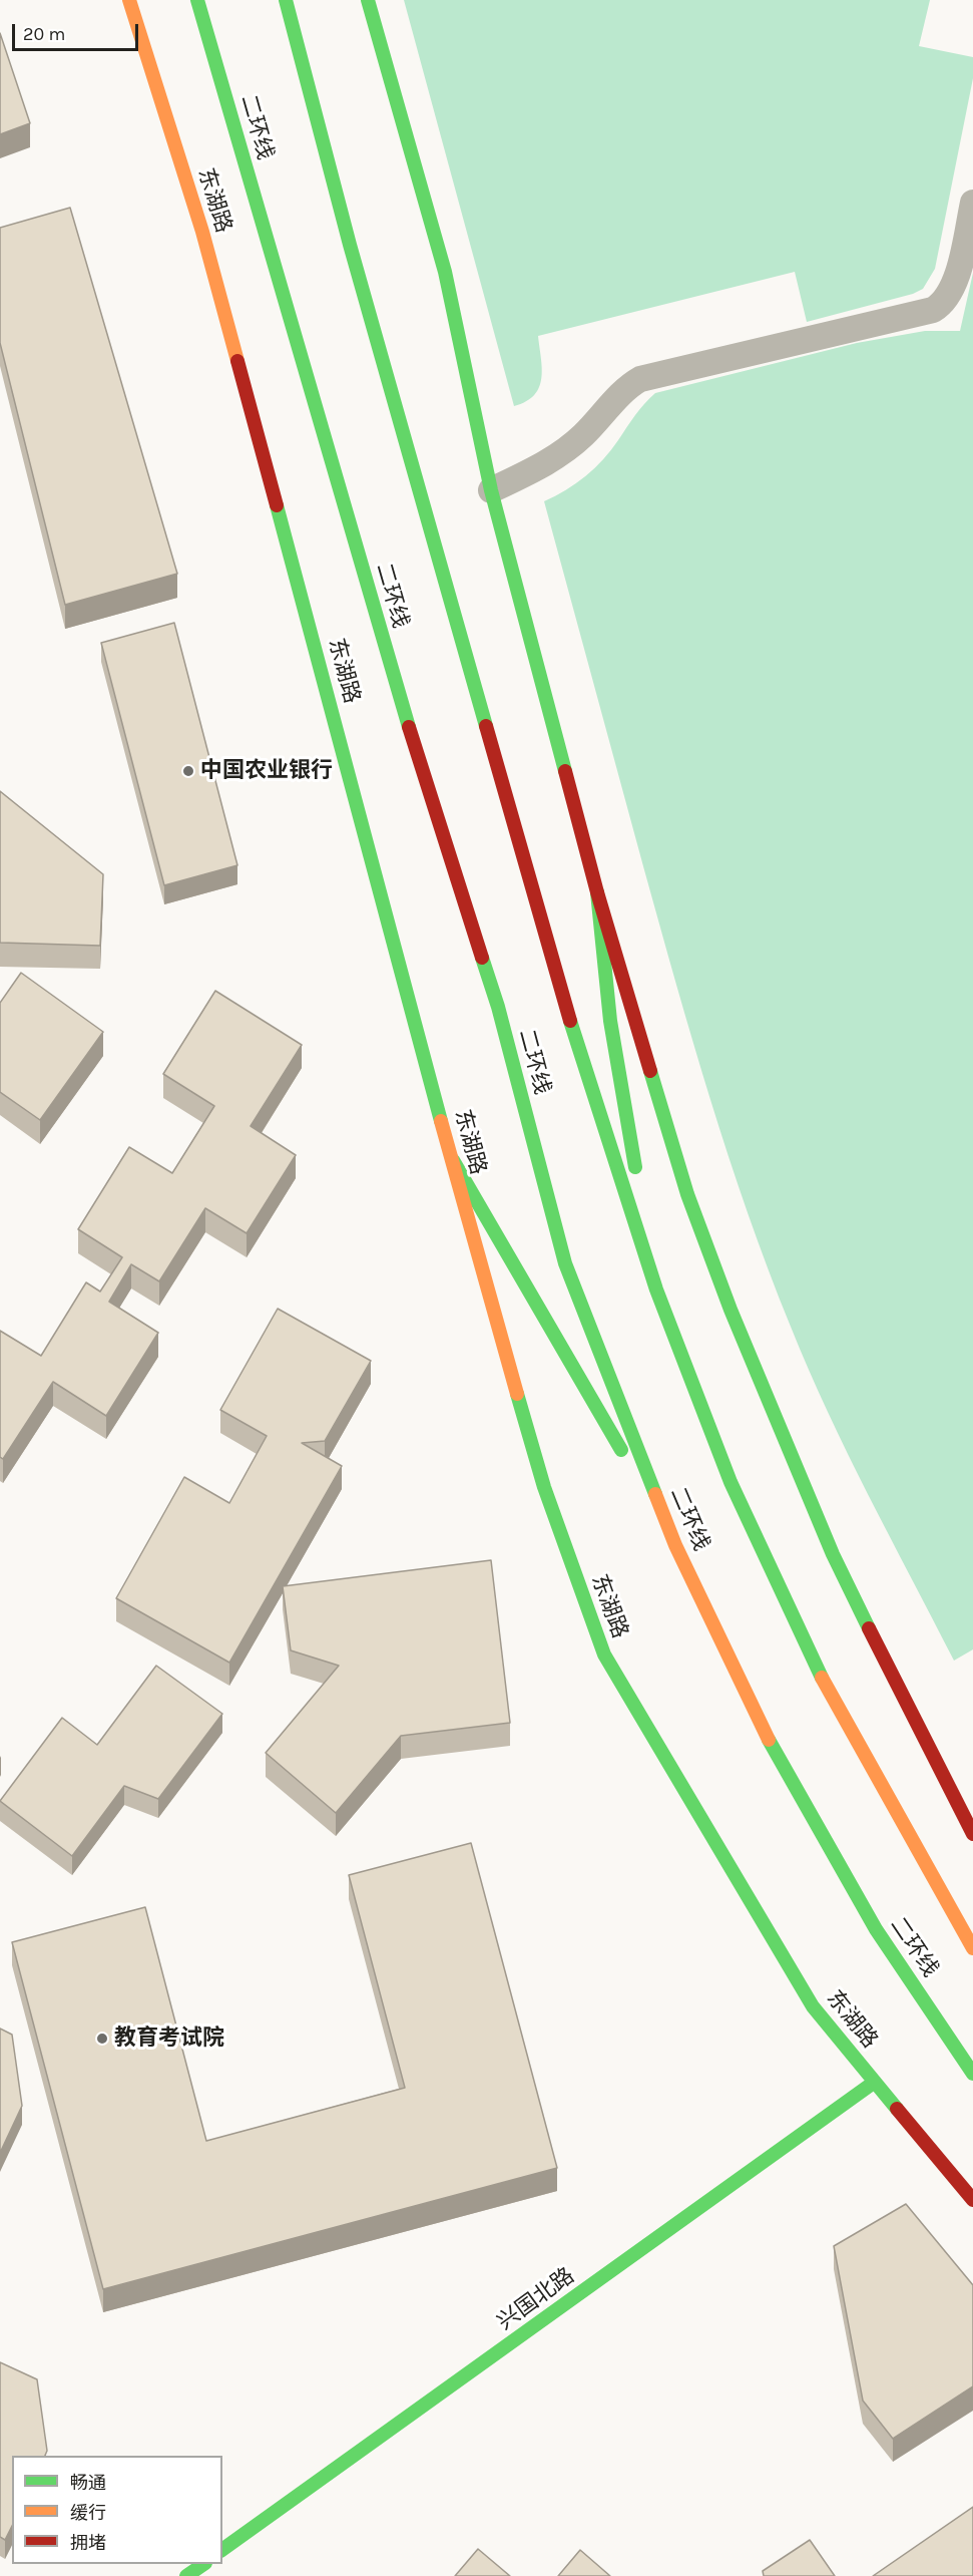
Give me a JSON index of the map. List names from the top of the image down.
{
  "streets": {
    "main road": ["二环线", "东湖路", "兴国北路"]
  },
  "crossings": [
    ["东湖路", "兴国北路"]
  ],
  "places": ["中国农业银行", "教育考试院"],
  "legend": ["畅通", "缓行", "拥堵"],
  "scale_bar": "20 m"
}
